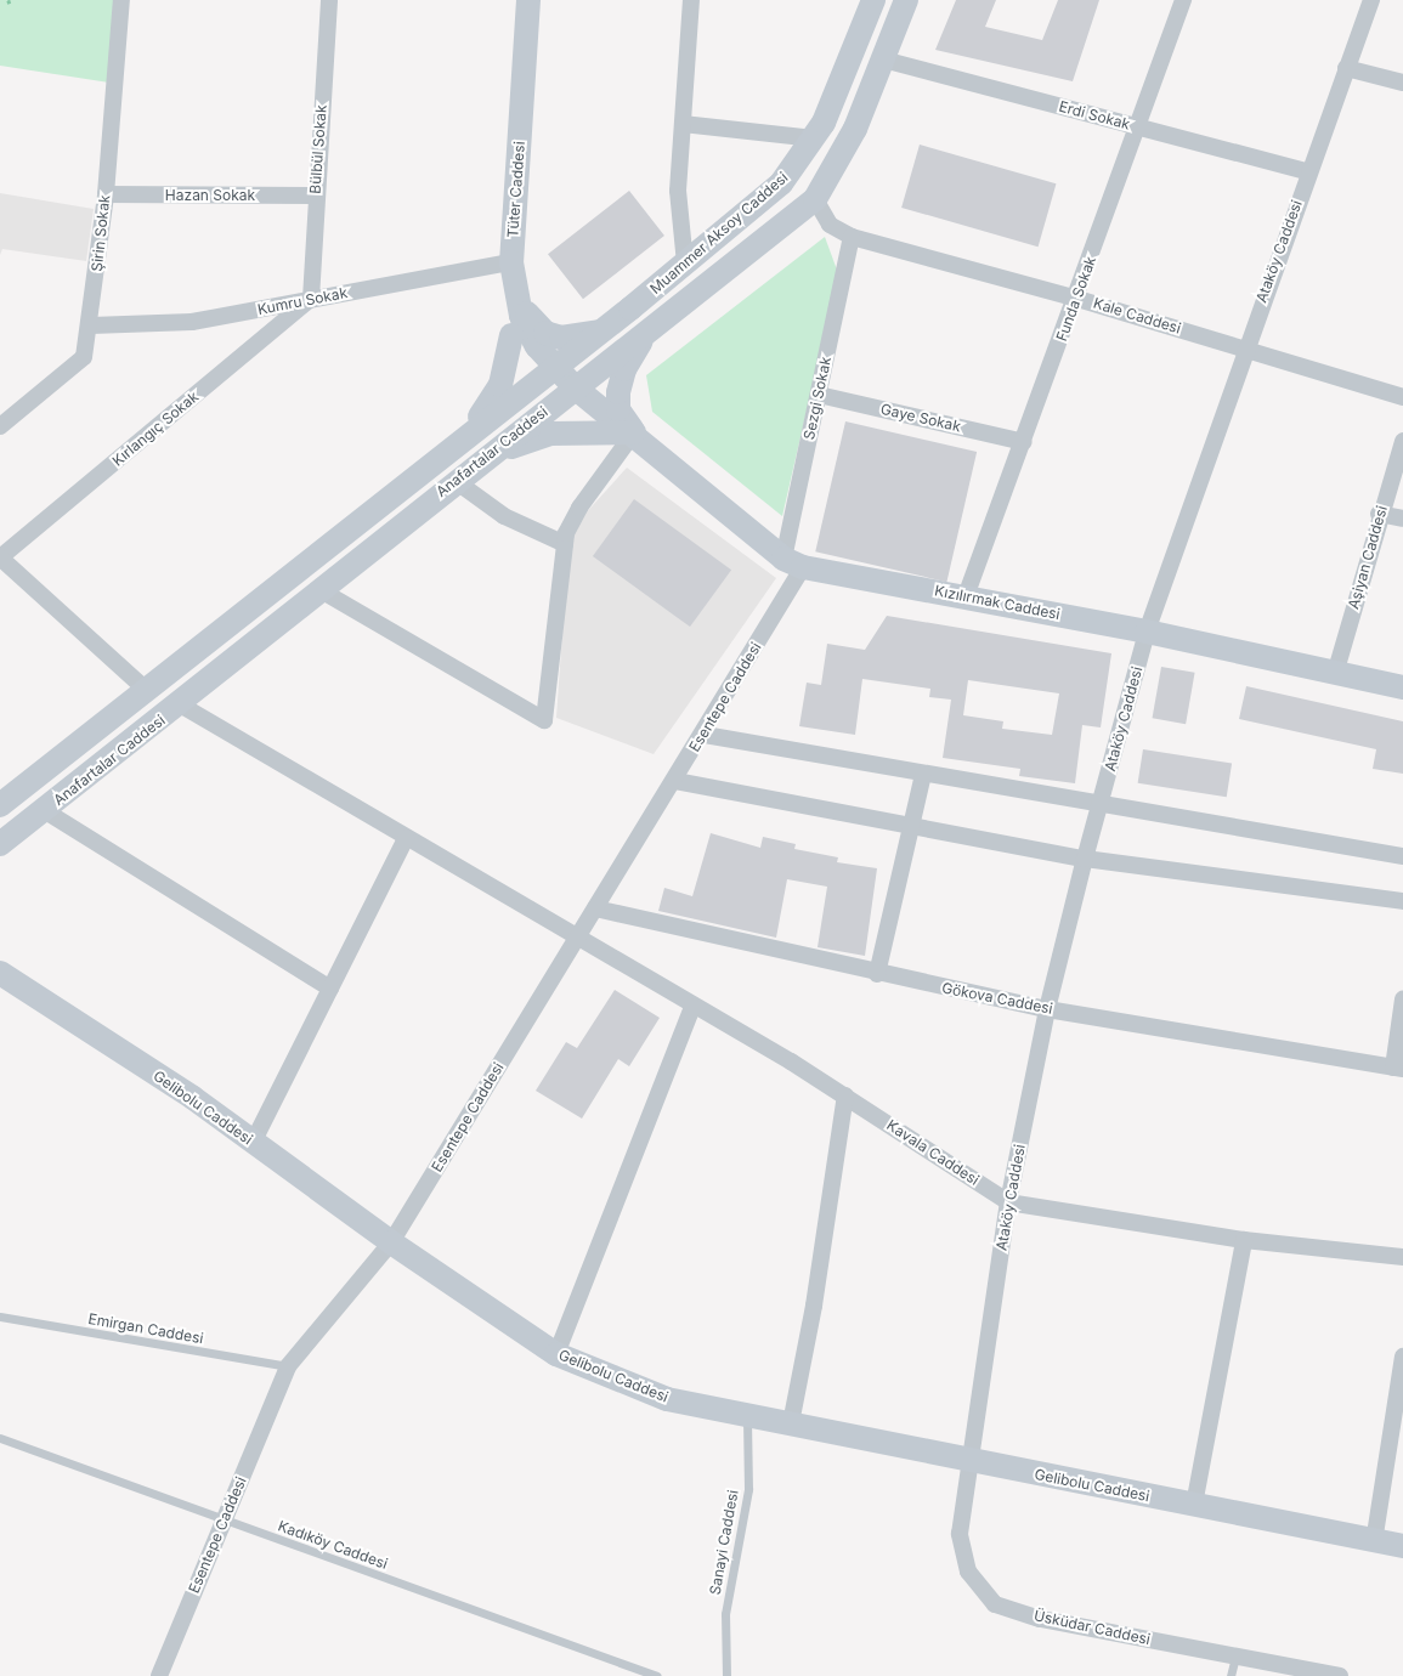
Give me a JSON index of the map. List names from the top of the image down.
{
  "streets": {
    "street": [
      "Erdi Sokak",
      "Bülbül Sokak",
      "Tüter Caddesi",
      "Hazan Sokak",
      "Şirin Sokak",
      "Muammer Aksoy Caddesi",
      "Ataköy Caddesi",
      "Funda Sokak",
      "Kumru Sokak",
      "Kale Caddesi",
      "Sezgi Sokak",
      "Gaye Sokak",
      "Kırlangıç Sokak",
      "Anafartalar Caddesi",
      "Aşiyan Caddesi",
      "Kızılırmak Caddesi",
      "Esentepe Caddesi",
      "Gökova Caddesi",
      "Gelibolu Caddesi",
      "Kavala Caddesi",
      "Üsküdar Caddesi"
    ],
    "lane": ["Emirgan Caddesi", "Sanayi Caddesi", "Kadıköy Caddesi"]
  },
  "crossings": [
    ["Erdi Sokak", "Ataköy Caddesi"],
    ["Erdi Sokak", "Funda Sokak"],
    ["Erdi Sokak", "Anafartalar Caddesi"],
    ["Bülbül Sokak", "Hazan Sokak"],
    ["Bülbül Sokak", "Kumru Sokak"],
    ["Bülbül Sokak", "Kırlangıç Sokak"],
    ["Tüter Caddesi", "Muammer Aksoy Caddesi"],
    ["Tüter Caddesi", "Kumru Sokak"],
    ["Tüter Caddesi", "Anafartalar Caddesi"],
    ["Tüter Caddesi", "Kızılırmak Caddesi"],
    ["Hazan Sokak", "Şirin Sokak"],
    ["Şirin Sokak", "Kumru Sokak"],
    ["Muammer Aksoy Caddesi", "Anafartalar Caddesi"],
    ["Muammer Aksoy Caddesi", "Kızılırmak Caddesi"],
    ["Ataköy Caddesi", "Kale Caddesi"],
    ["Ataköy Caddesi", "Kızılırmak Caddesi"],
    ["Ataköy Caddesi", "Gökova Caddesi"],
    ["Ataköy Caddesi", "Gelibolu Caddesi"],
    ["Ataköy Caddesi", "Kavala Caddesi"],
    ["Ataköy Caddesi", "Üsküdar Caddesi"],
    ["Funda Sokak", "Kale Caddesi"],
    ["Funda Sokak", "Gaye Sokak"],
    ["Funda Sokak", "Kızılırmak Caddesi"],
    ["Kumru Sokak", "Kırlangıç Sokak"],
    ["Kale Caddesi", "Sezgi Sokak"],
    ["Kale Caddesi", "Anafartalar Caddesi"],
    ["Sezgi Sokak", "Gaye Sokak"],
    ["Sezgi Sokak", "Kızılırmak Caddesi"],
    ["Sezgi Sokak", "Esentepe Caddesi"],
    ["Anafartalar Caddesi", "Kızılırmak Caddesi"],
    ["Anafartalar Caddesi", "Kavala Caddesi"],
    ["Aşiyan Caddesi", "Kızılırmak Caddesi"],
    ["Kızılırmak Caddesi", "Esentepe Caddesi"],
    ["Esentepe Caddesi", "Gökova Caddesi"],
    ["Esentepe Caddesi", "Gelibolu Caddesi"],
    ["Esentepe Caddesi", "Kavala Caddesi"],
    ["Esentepe Caddesi", "Emirgan Caddesi"],
    ["Esentepe Caddesi", "Kadıköy Caddesi"],
    ["Gelibolu Caddesi", "Sanayi Caddesi"],
    ["Gelibolu Caddesi", "Üsküdar Caddesi"]
  ]
}
